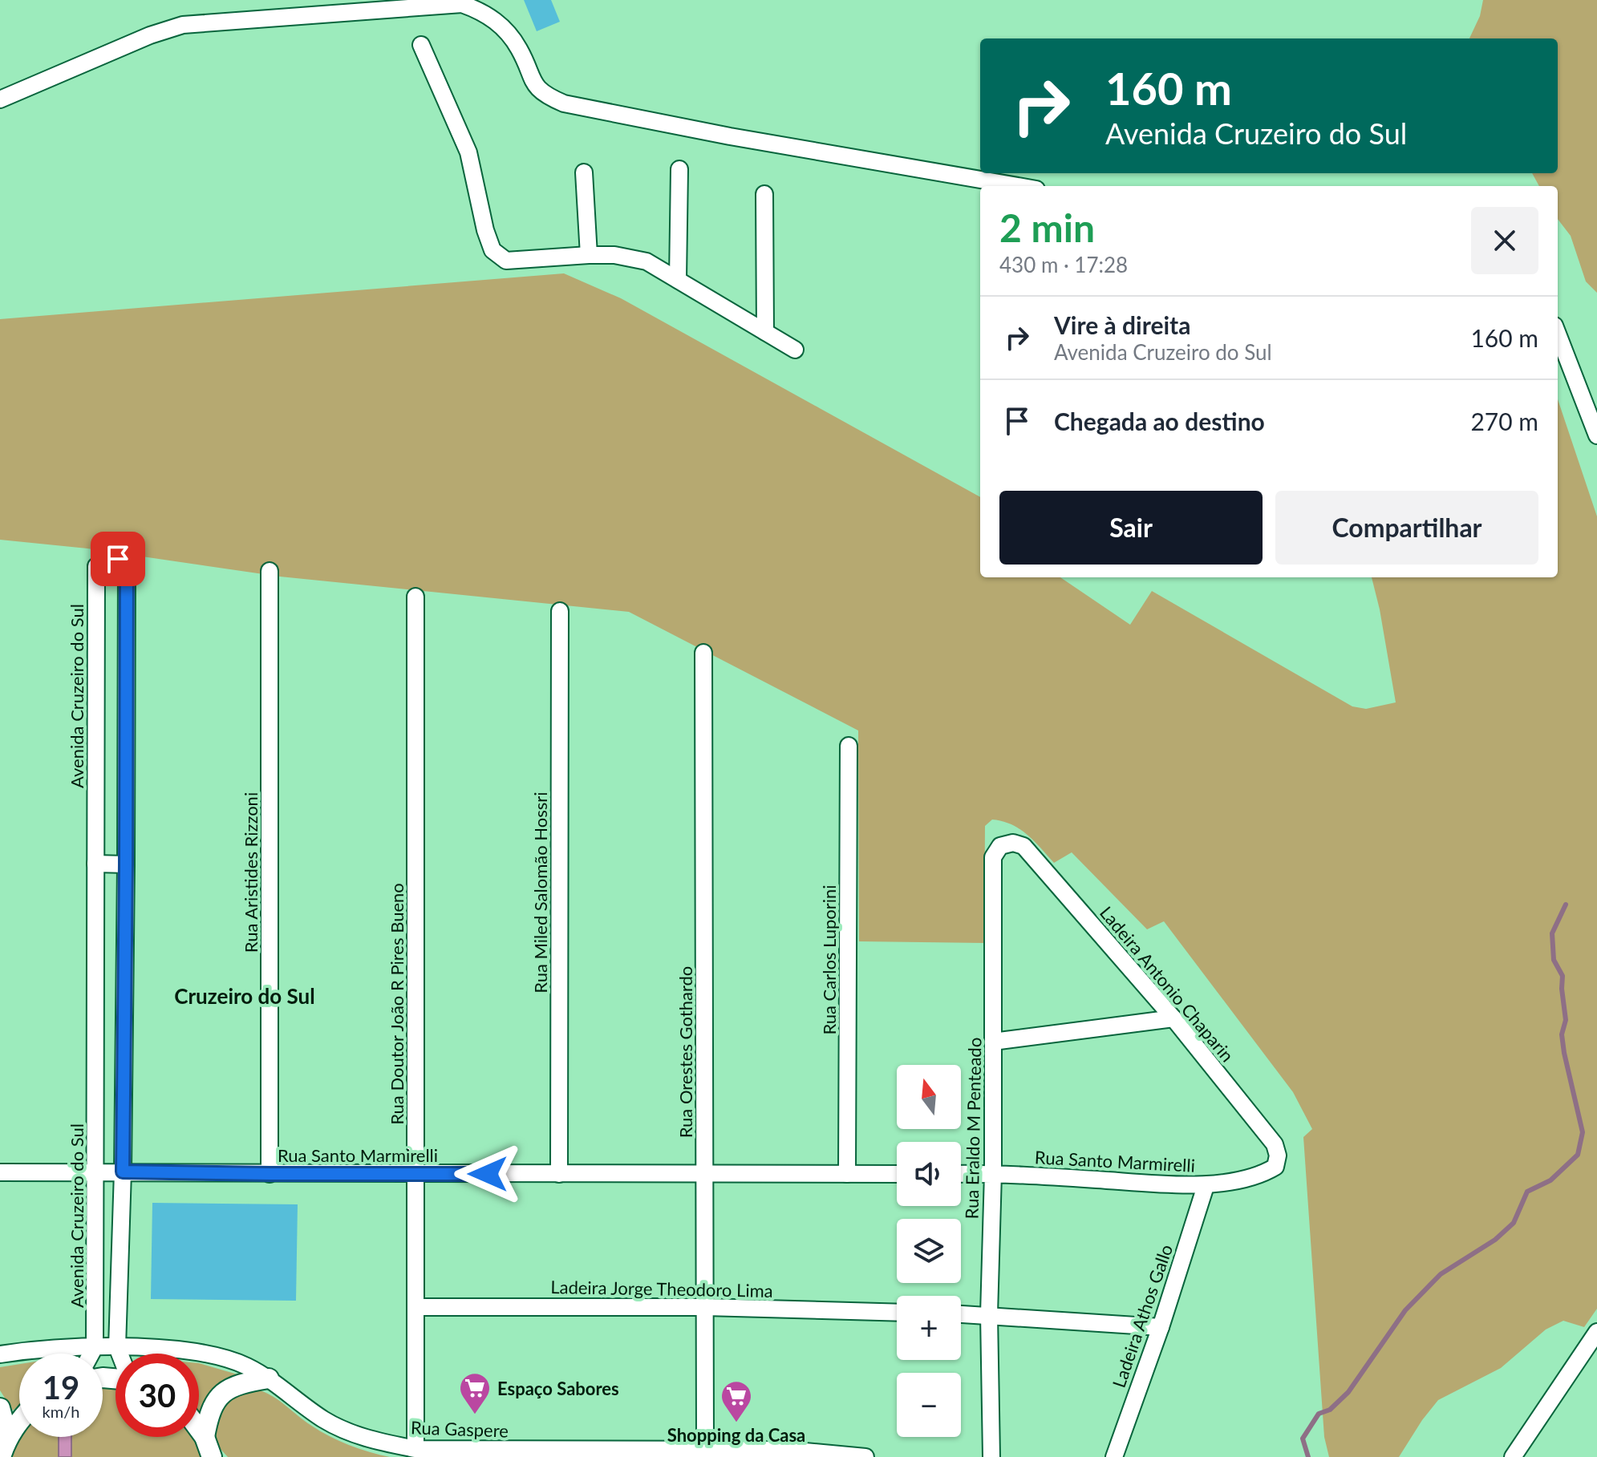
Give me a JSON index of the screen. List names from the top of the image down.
{
  "streets": {
    "street": [
      "Avenida Cruzeiro do Sul",
      "Rua Aristides Rizzoni",
      "Rua Miled Salomão Hossri",
      "Rua Carlos Luporini",
      "Ladeira Antonio Chaparin",
      "Rua Doutor João R Pires Bueno",
      "Rua Orestes Gothardo",
      "Rua Eraldo M Penteado",
      "Rua Santo Marmirelli",
      "Ladeira Jorge Theodoro Lima",
      "Ladeira Athos Gallo",
      "Rua Gaspere"
    ]
  },
  "crossings": [
    ["Avenida Cruzeiro do Sul", "Rua Santo Marmirelli"],
    ["Avenida Cruzeiro do Sul", "Rua Gaspere"],
    ["Rua Aristides Rizzoni", "Rua Santo Marmirelli"],
    ["Rua Miled Salomão Hossri", "Rua Santo Marmirelli"],
    ["Rua Carlos Luporini", "Rua Santo Marmirelli"],
    ["Ladeira Antonio Chaparin", "Rua Eraldo M Penteado"],
    ["Ladeira Antonio Chaparin", "Rua Santo Marmirelli"],
    ["Rua Doutor João R Pires Bueno", "Rua Santo Marmirelli"],
    ["Rua Doutor João R Pires Bueno", "Ladeira Jorge Theodoro Lima"],
    ["Rua Doutor João R Pires Bueno", "Rua Gaspere"],
    ["Rua Orestes Gothardo", "Rua Santo Marmirelli"],
    ["Rua Orestes Gothardo", "Ladeira Jorge Theodoro Lima"],
    ["Rua Orestes Gothardo", "Rua Gaspere"],
    ["Rua Eraldo M Penteado", "Rua Santo Marmirelli"],
    ["Rua Santo Marmirelli", "Ladeira Athos Gallo"]
  ],
  "districts": ["Cruzeiro do Sul"],
  "places": {
    "supermarket": ["Espaço Sabores", "Shopping da Casa"]
  },
  "north": "top",
  "page": {
    "turn": ["160 m", "Avenida Cruzeiro do Sul"],
    "heading": ["2 min", "430 m · 17:28"],
    "list": [
      {
        "name": "Vire à direita",
        "note": "Avenida Cruzeiro do Sul",
        "value": "160 m"
      },
      {
        "name": "Chegada ao destino",
        "value": "270 m"
      }
    ],
    "buttons": ["Sair", "Compartilhar"],
    "map_buttons": ["+", "−"],
    "speed": "19 km/h",
    "limit": "30"
  }
}
